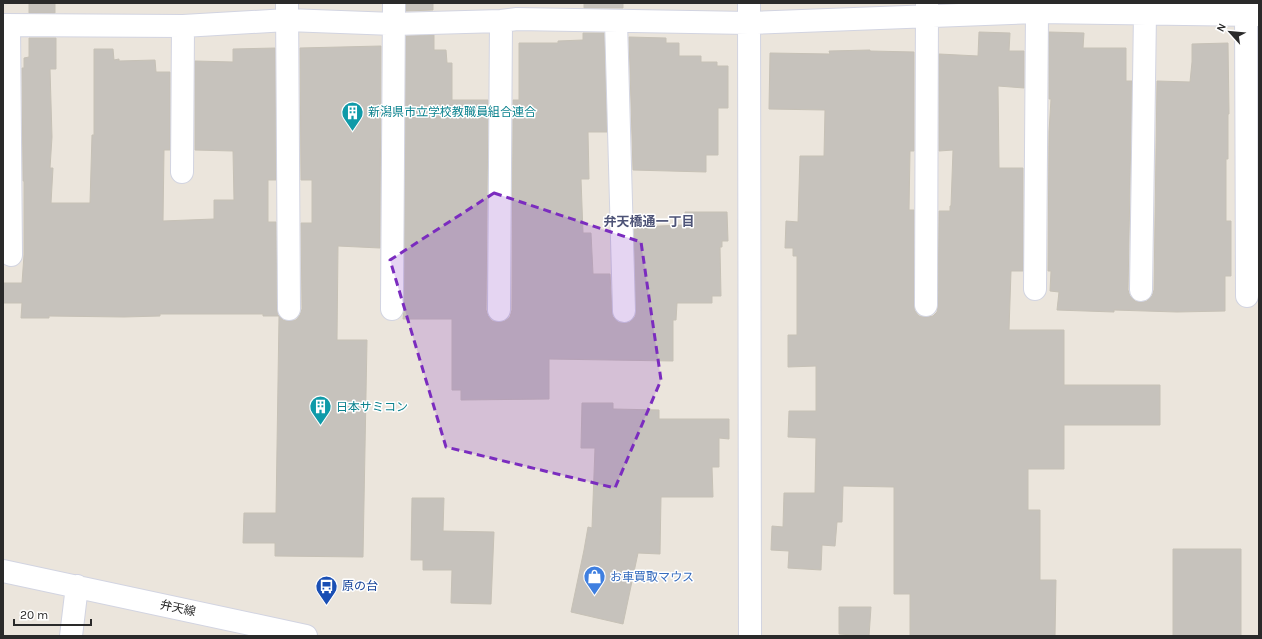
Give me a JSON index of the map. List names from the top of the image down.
{
  "streets": {
    "street": ["弁天線"]
  },
  "districts": ["弁天橋通一丁目"],
  "places": {
    "building": ["新潟県市立学校教職員組合連合", "日本サミコン"],
    "shop": ["お車買取マウス"],
    "bus stop": ["原の台"]
  },
  "scale_bar": "20 m",
  "north": "top left"
}
